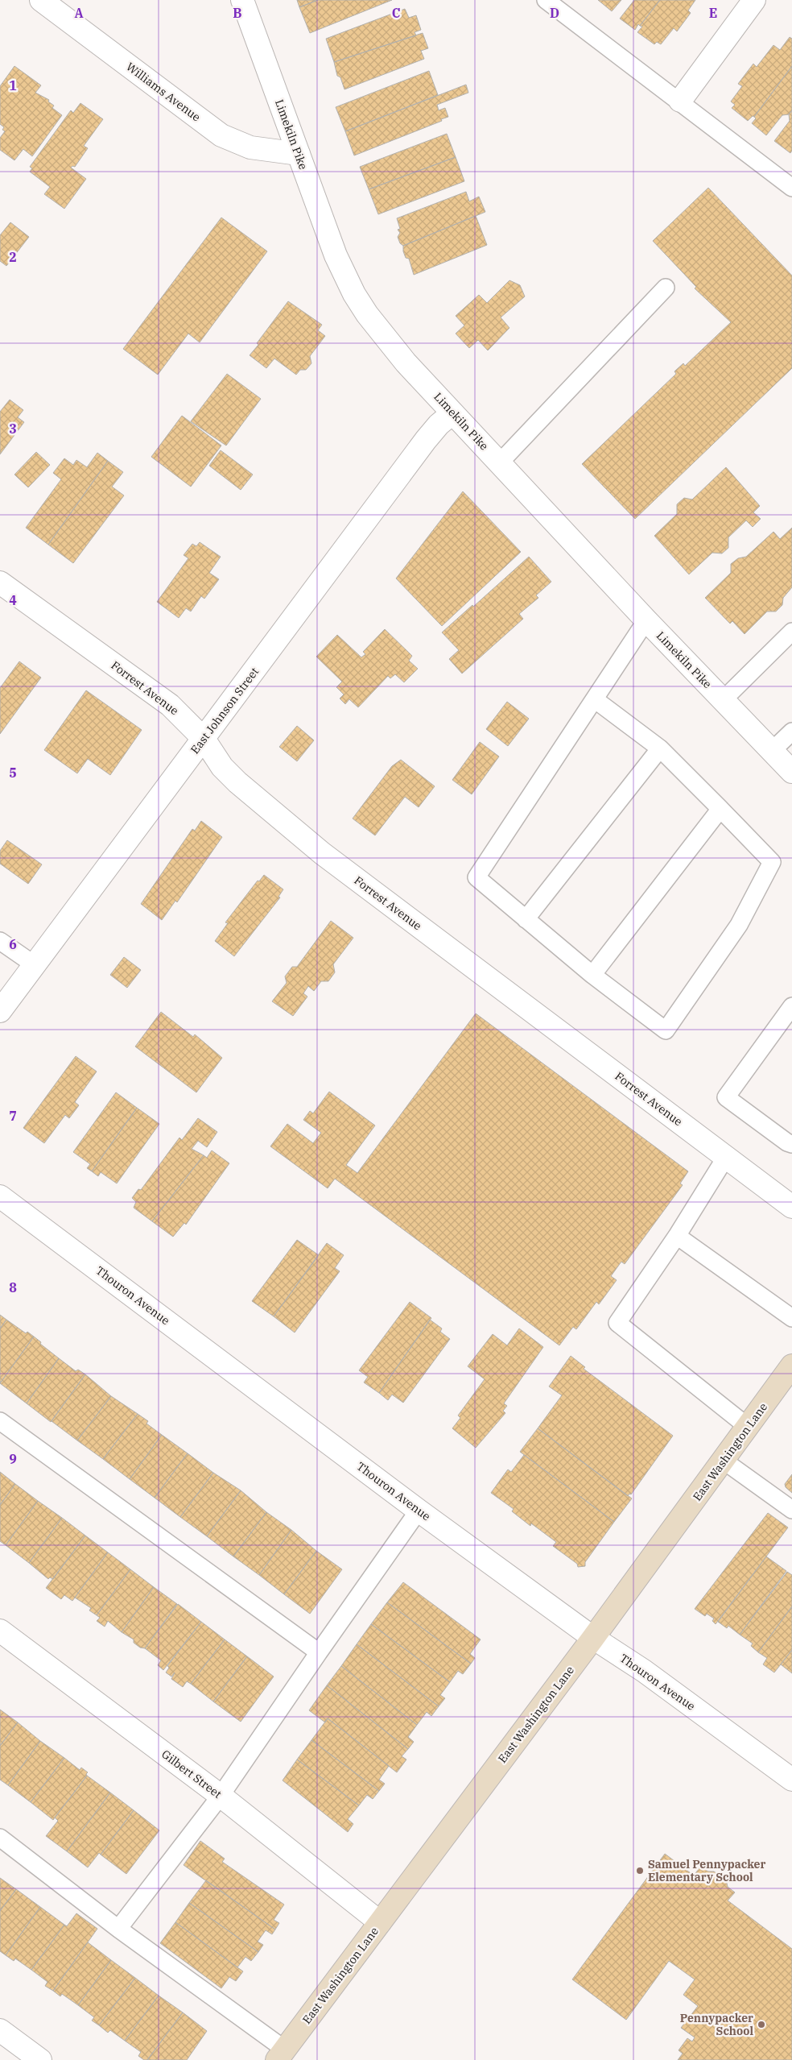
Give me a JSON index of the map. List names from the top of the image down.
{
  "streets": {
    "main road": ["East Washington Lane"],
    "street": [
      "Williams Avenue",
      "Limekiln Pike",
      "Forrest Avenue",
      "East Johnson Street",
      "Thouron Avenue",
      "Gilbert Street"
    ]
  },
  "crossings": [
    ["Williams Avenue", "Limekiln Pike"],
    ["Limekiln Pike", "East Johnson Street"],
    ["Forrest Avenue", "East Johnson Street"],
    ["Thouron Avenue", "East Washington Lane"],
    ["East Washington Lane", "Gilbert Street"]
  ],
  "places": ["Samuel Pennypacker Elementary School", "Pennypacker School"],
  "grid": {
    "columns": [
      "A",
      "B",
      "C",
      "D",
      "E"
    ],
    "rows": [
      "1",
      "2",
      "3",
      "4",
      "5",
      "6",
      "7",
      "8",
      "9"
    ]
  }
}
